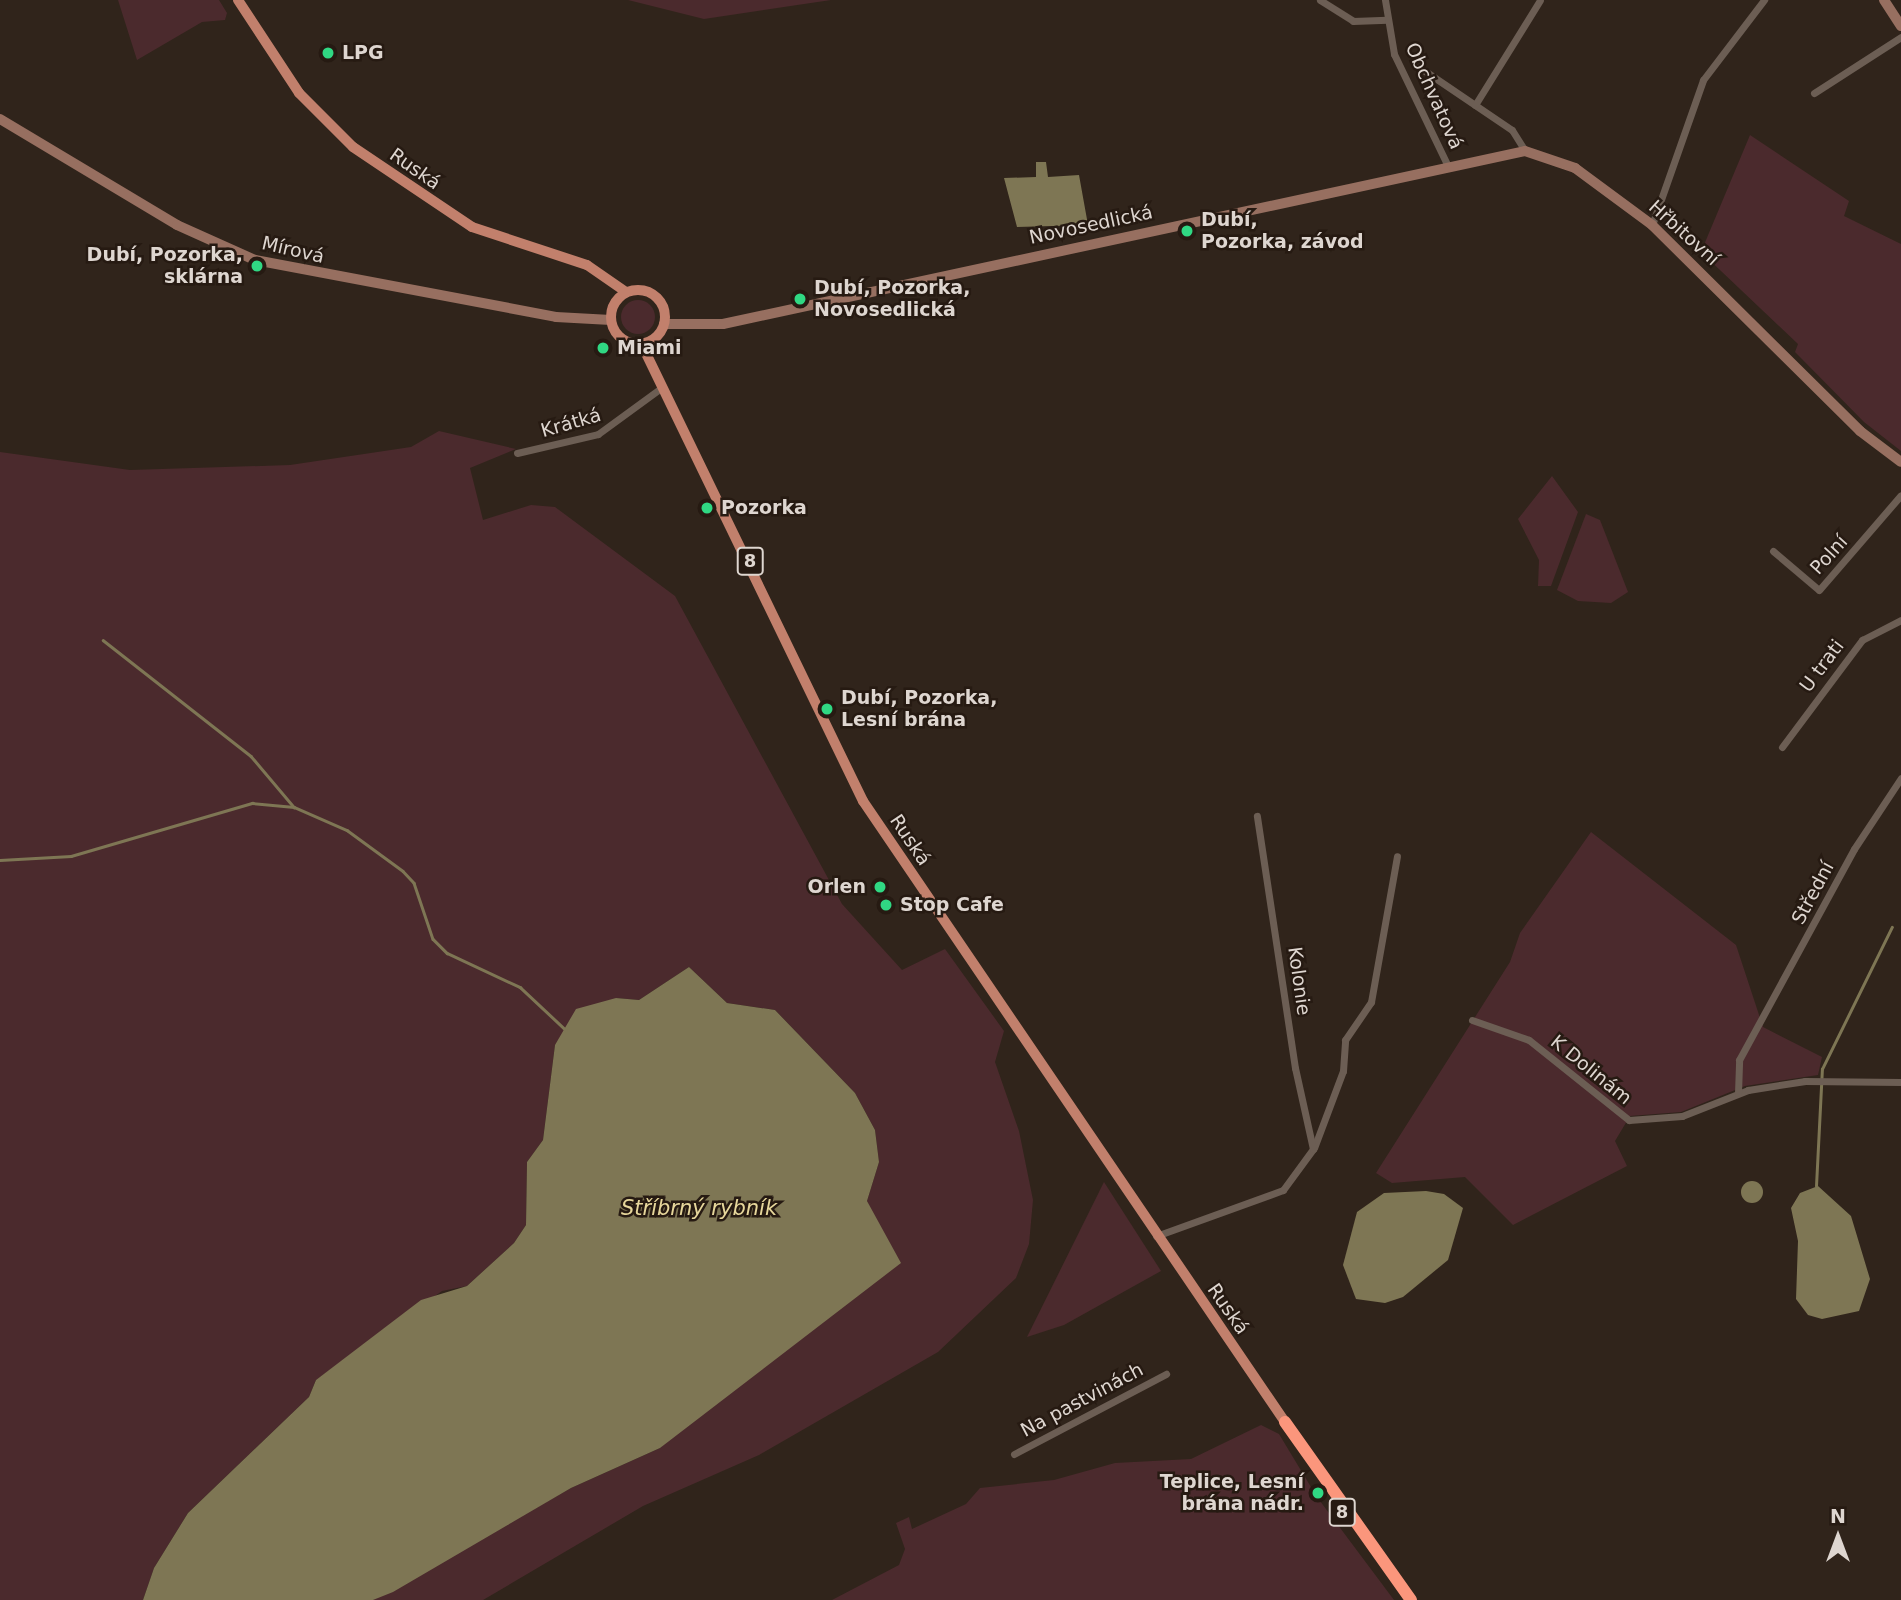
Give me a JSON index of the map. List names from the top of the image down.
{
  "streets": {
    "highway": ["8"],
    "main road": ["Ruská"],
    "street": [
      "Obchvatová",
      "Novosedlická",
      "Hřbitovní",
      "Mírová",
      "Krátká",
      "Polní",
      "U trati",
      "Střední",
      "Kolonie",
      "K Dolinám",
      "Na pastvinách"
    ]
  },
  "crossings": [
    ["Obchvatová", "Novosedlická"],
    ["Ruská", "Novosedlická"],
    ["Ruská", "Mírová"],
    ["Ruská", "Krátká"],
    ["Ruská", "8"],
    ["Novosedlická", "Hřbitovní"],
    ["Novosedlická", "Mírová"],
    ["Střední", "K Dolinám"]
  ],
  "water": ["Stříbrný rybník"],
  "places": [
    "LPG",
    "Dubí, Pozorka, závod",
    "Dubí, Pozorka, sklárna",
    "Dubí, Pozorka, Novosedlická",
    "Miami",
    "Pozorka",
    "Dubí, Pozorka, Lesní brána",
    "Orlen",
    "Stop Cafe",
    "Teplice, Lesní brána nádr."
  ],
  "north": "top"
}
